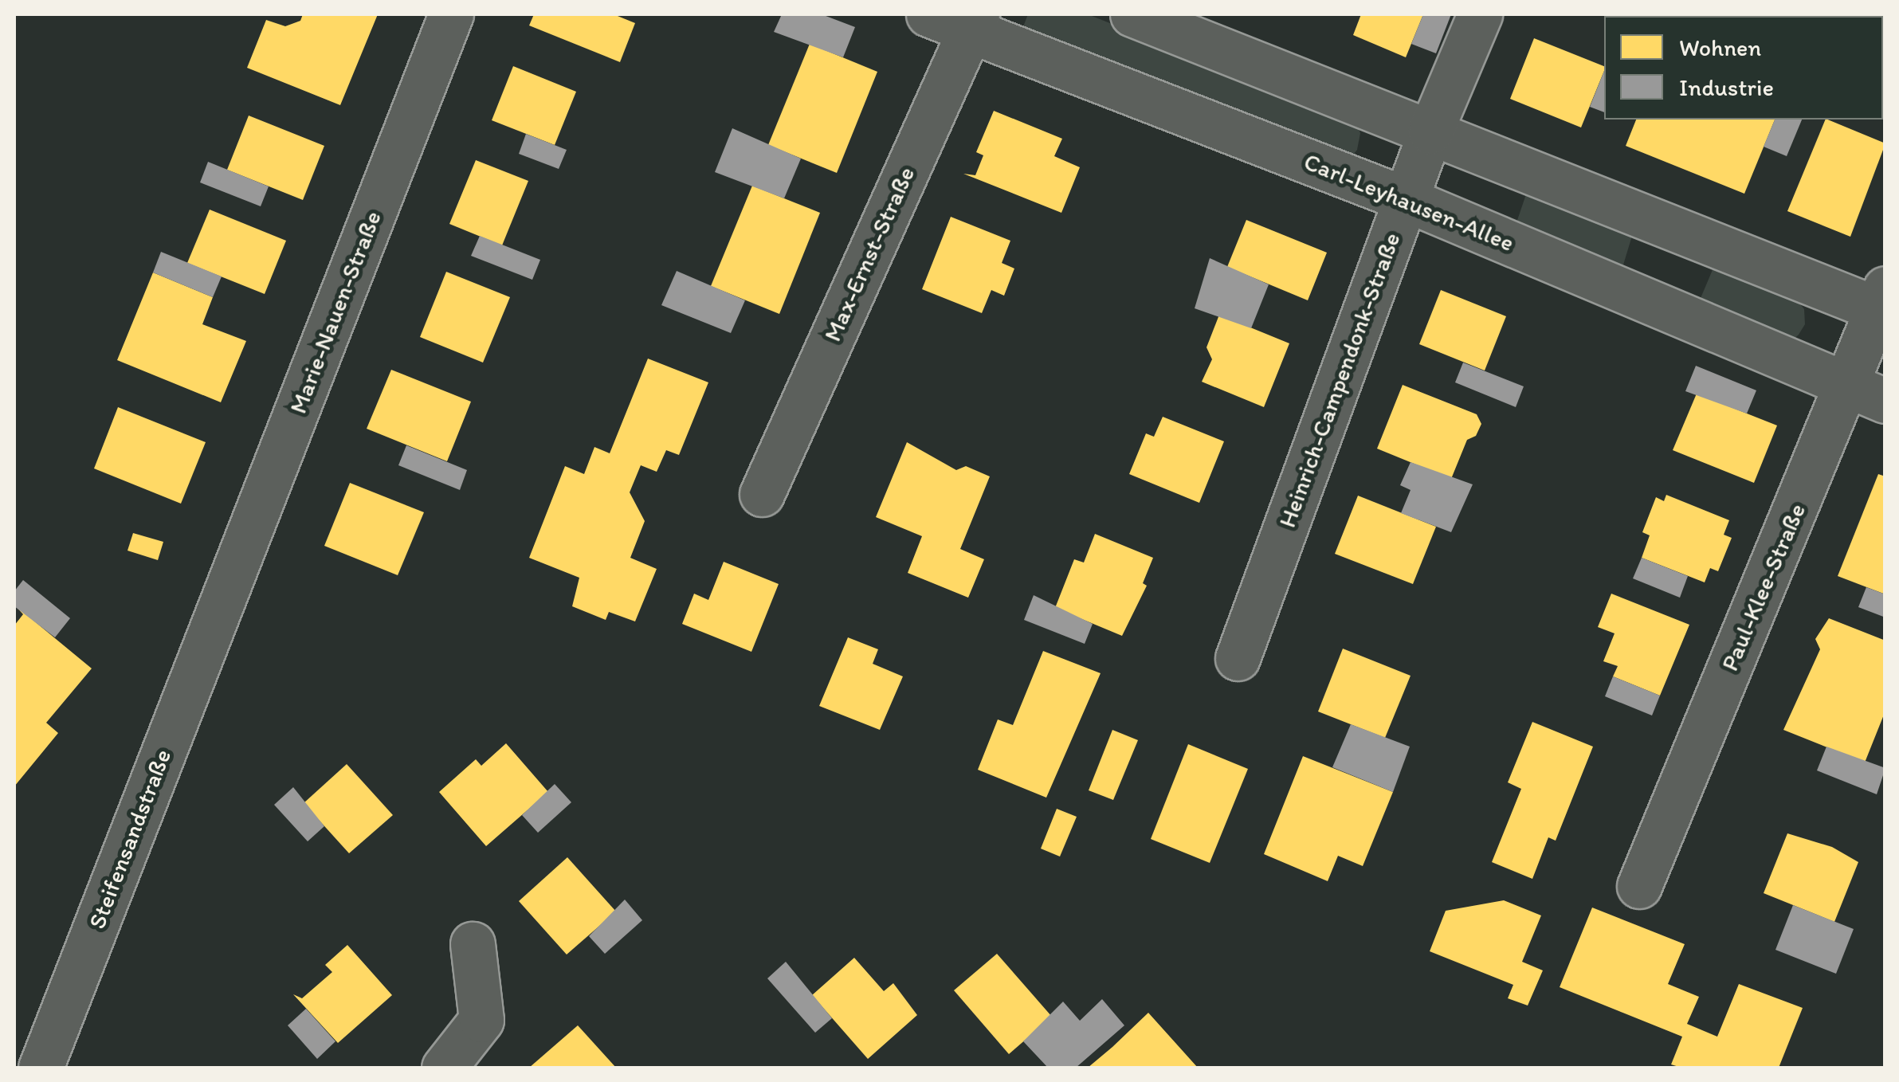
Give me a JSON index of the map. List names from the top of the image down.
{
  "streets": {
    "street": [
      "Carl-Leyhausen-Allee",
      "Max-Ernst-Straße",
      "Marie-Nauen-Straße",
      "Heinrich-Campendonk-Straße",
      "Paul-Klee-Straße",
      "Steifensandstraße"
    ]
  },
  "crossings": [
    ["Carl-Leyhausen-Allee", "Max-Ernst-Straße"],
    ["Carl-Leyhausen-Allee", "Heinrich-Campendonk-Straße"],
    ["Carl-Leyhausen-Allee", "Paul-Klee-Straße"],
    ["Marie-Nauen-Straße", "Steifensandstraße"]
  ],
  "legend": ["Wohnen", "Industrie"]
}
